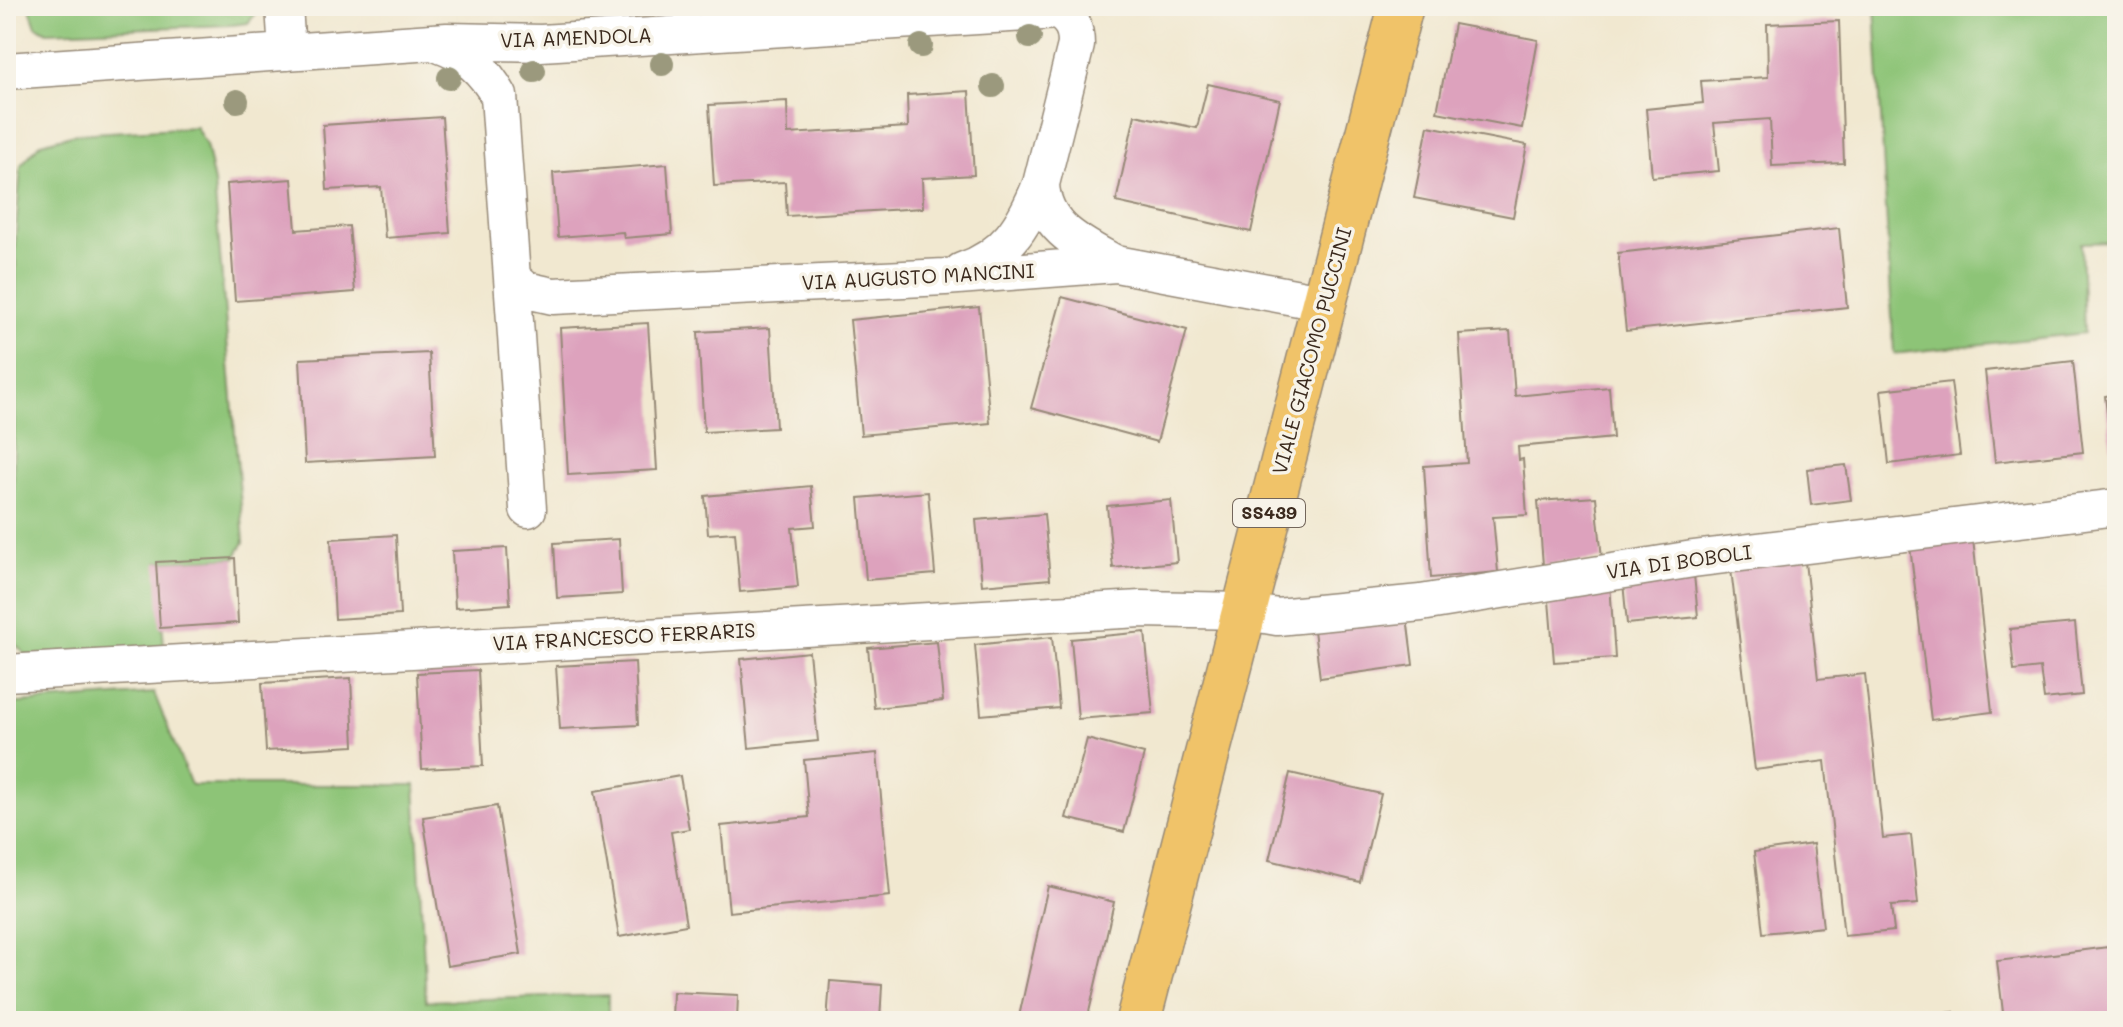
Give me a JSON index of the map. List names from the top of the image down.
{
  "streets": {
    "main road": ["VIALE GIACOMO PUCCINI", "SS439"],
    "street": [
      "VIA AMENDOLA",
      "VIA AUGUSTO MANCINI",
      "VIA DI BOBOLI",
      "VIA FRANCESCO FERRARIS"
    ]
  },
  "crossings": [
    ["VIA AMENDOLA", "VIA AUGUSTO MANCINI"],
    ["VIA AUGUSTO MANCINI", "VIALE GIACOMO PUCCINI"],
    ["VIALE GIACOMO PUCCINI", "VIA DI BOBOLI"],
    ["VIALE GIACOMO PUCCINI", "VIA FRANCESCO FERRARIS"],
    ["VIA DI BOBOLI", "VIA FRANCESCO FERRARIS"]
  ]
}
